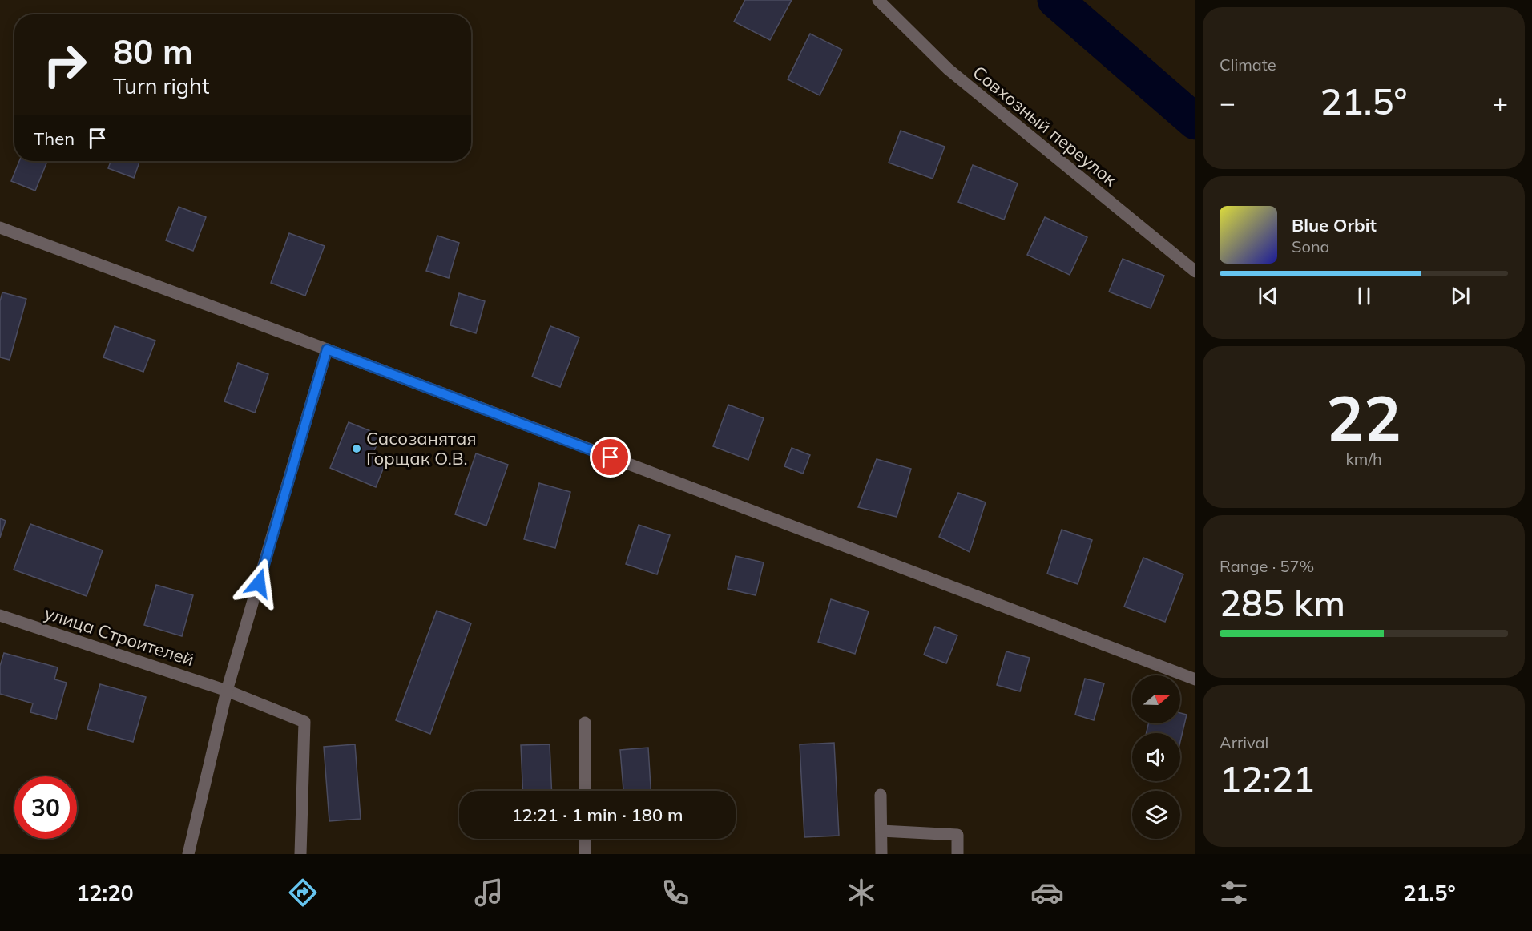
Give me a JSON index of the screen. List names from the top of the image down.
{
  "streets": {
    "street": ["Совхозный переулок", "улица Строителей"]
  },
  "places": ["Сасозанятая Горщак О.В."],
  "north": "right",
  "page": {
    "tile": [
      "Climate",
      ["22", "km/h"],
      ["Range · 57%", "285 km"],
      ["Arrival", "12:21"]
    ],
    "turn": ["80 m", "Turn right"],
    "heat": ["−", "21.5°", "+"],
    "then": "Then",
    "song": ["Blue Orbit", "Sona"],
    "limit": "30",
    "trip": "12:21 · 1 min · 180 m",
    "tabs": ["12:20", "21.5°"]
  }
}
